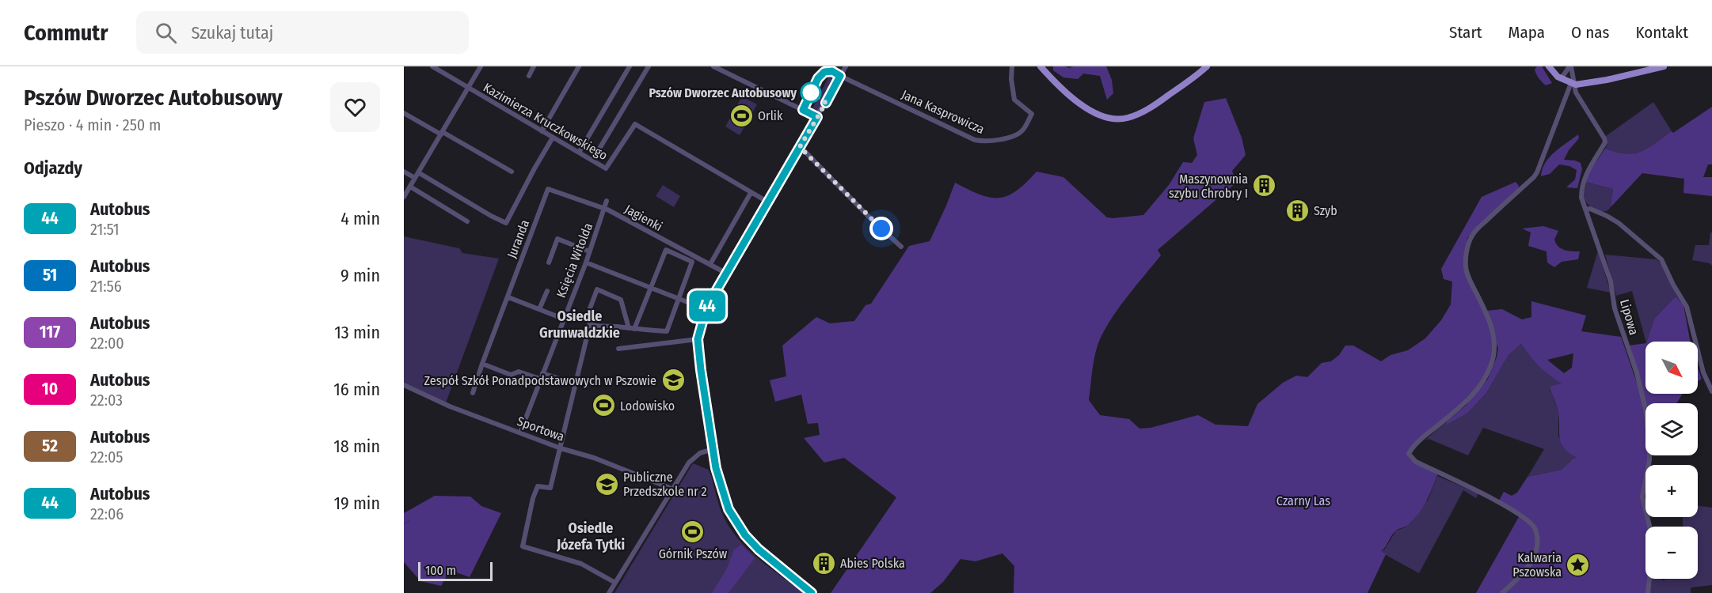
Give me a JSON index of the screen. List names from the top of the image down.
{
  "streets": {
    "street": [
      "Jana Kasprowicza",
      "Kazimierza Kruczkowskiego",
      "Jagienki",
      "Juranda",
      "Księcia Witolda",
      "Lipowa",
      "Sportowa"
    ]
  },
  "crossings": [
    ["Jagienki", "Juranda"],
    ["Jagienki", "Księcia Witolda"],
    ["Księcia Witolda", "Sportowa"]
  ],
  "districts": ["Osiedle Grunwaldzkie", "Osiedle Józefa Tytki"],
  "parks": ["Czarny Las"],
  "places": {
    "other": ["Pszów Dworzec Autobusowy"],
    "sports": ["Orlik", "Lodowisko", "Górnik Pszów"],
    "building": ["Maszynownia szybu Chrobry I", "Szyb", "Abies Polska"],
    "school or university": ["Zespół Szkół Ponadpodstawowych w Pszowie", "Publiczne Przedszkole nr 2"],
    "place": ["Kalwaria Pszowska"]
  },
  "lines": ["bus line 44"],
  "scale_bar": "100 m",
  "north": "bottom right",
  "page": {
    "header": "Commutr",
    "search": "Szukaj tutaj",
    "nav": [
      "Start",
      "Mapa",
      "O nas",
      "Kontakt"
    ],
    "heading": [
      ["Pszów Dworzec Autobusowy", "Pieszo · 4 min · 250 m"],
      "Odjazdy"
    ],
    "on_map": "44",
    "list": [
      {
        "mark": "44",
        "name": "Autobus",
        "note": "21:51",
        "value": "4 min"
      },
      {
        "mark": "51",
        "name": "Autobus",
        "note": "21:56",
        "value": "9 min"
      },
      {
        "mark": "117",
        "name": "Autobus",
        "note": "22:00",
        "value": "13 min"
      },
      {
        "mark": "10",
        "name": "Autobus",
        "note": "22:03",
        "value": "16 min"
      },
      {
        "mark": "52",
        "name": "Autobus",
        "note": "22:05",
        "value": "18 min"
      },
      {
        "mark": "44",
        "name": "Autobus",
        "note": "22:06",
        "value": "19 min"
      }
    ],
    "map_buttons": ["+", "−"],
    "scale": "100 m"
  }
}
